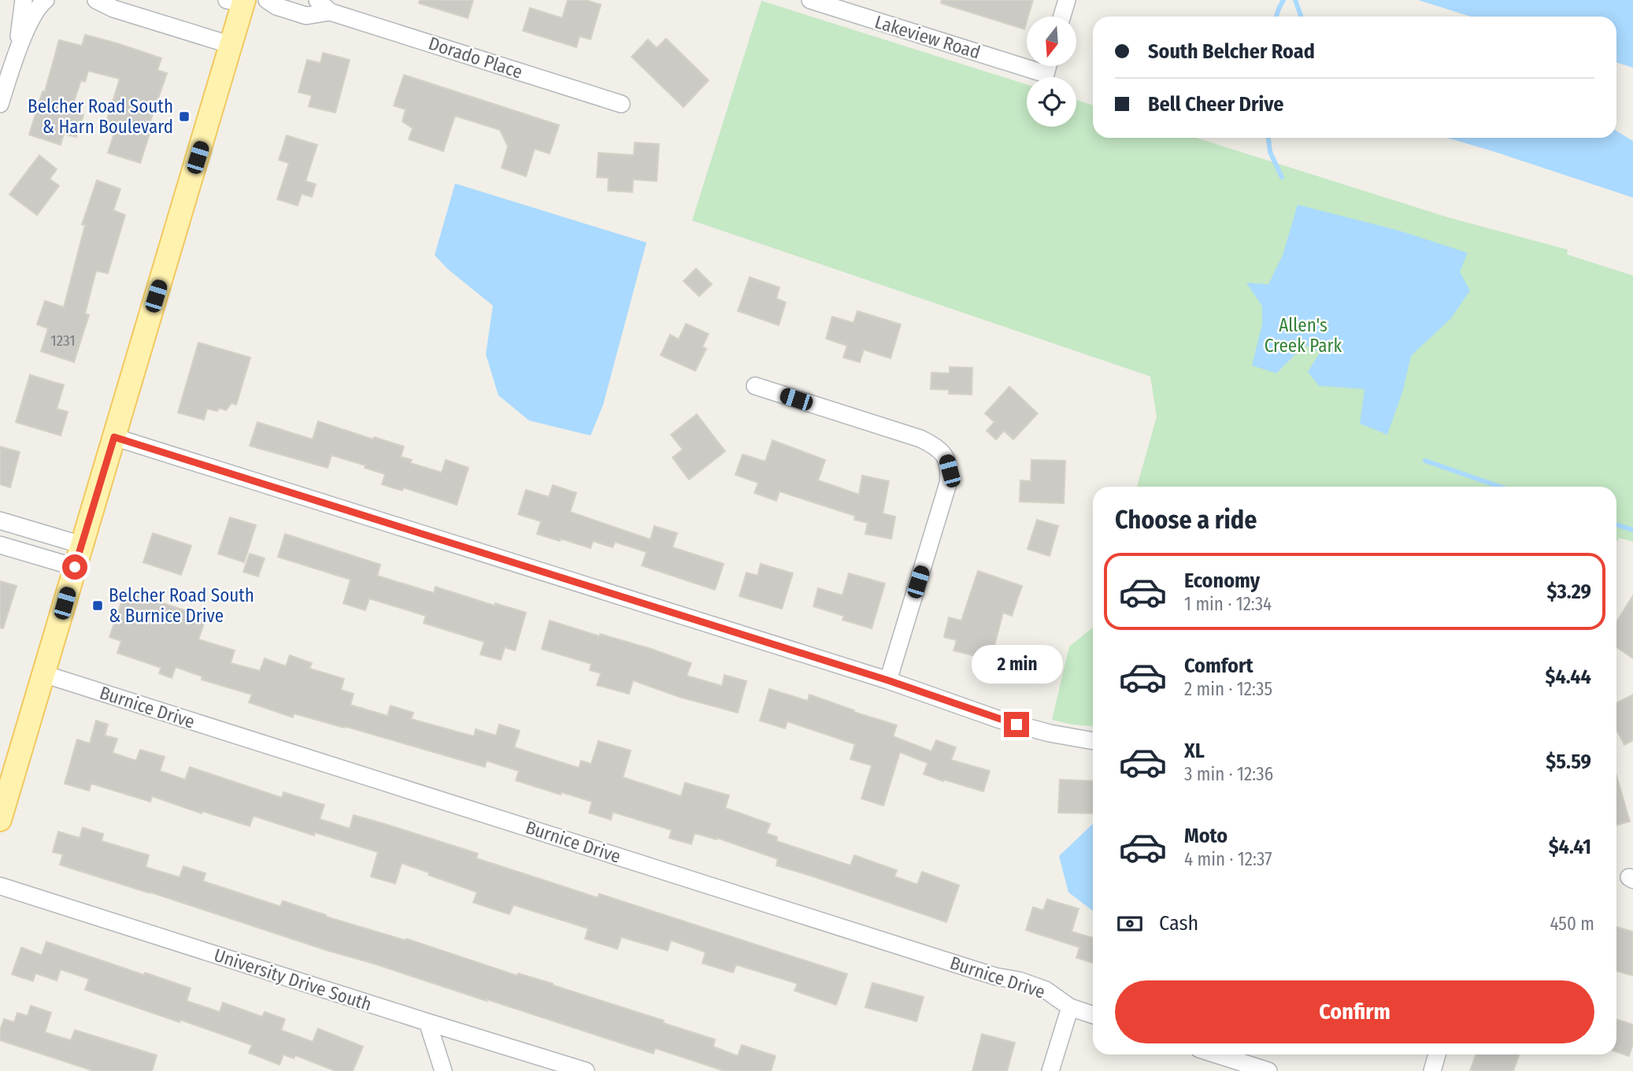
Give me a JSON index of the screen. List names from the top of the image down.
{
  "streets": {
    "street": [
      "Lakeview Road",
      "Dorado Place",
      "Burnice Drive",
      "University Drive South"
    ]
  },
  "parks": ["Allen's Creek Park"],
  "places": {
    "transit": ["Belcher Road South & Harn Boulevard", "Belcher Road South & Burnice Drive"]
  },
  "house_numbers": ["1231"],
  "north": "bottom",
  "page": {
    "banner": ["South Belcher Road", "Bell Cheer Drive"],
    "heading": "Choose a ride",
    "list": [
      {
        "name": "Economy",
        "note": "1 min · 12:34",
        "value": "$3.29"
      },
      {
        "name": "Comfort",
        "note": "2 min · 12:35",
        "value": "$4.44"
      },
      {
        "name": "XL",
        "note": "3 min · 12:36",
        "value": "$5.59"
      },
      {
        "name": "Moto",
        "note": "4 min · 12:37",
        "value": "$4.41"
      }
    ],
    "bubble": "2 min",
    "pay": ["Cash", "450 m"],
    "buttons": "Confirm"
  }
}
